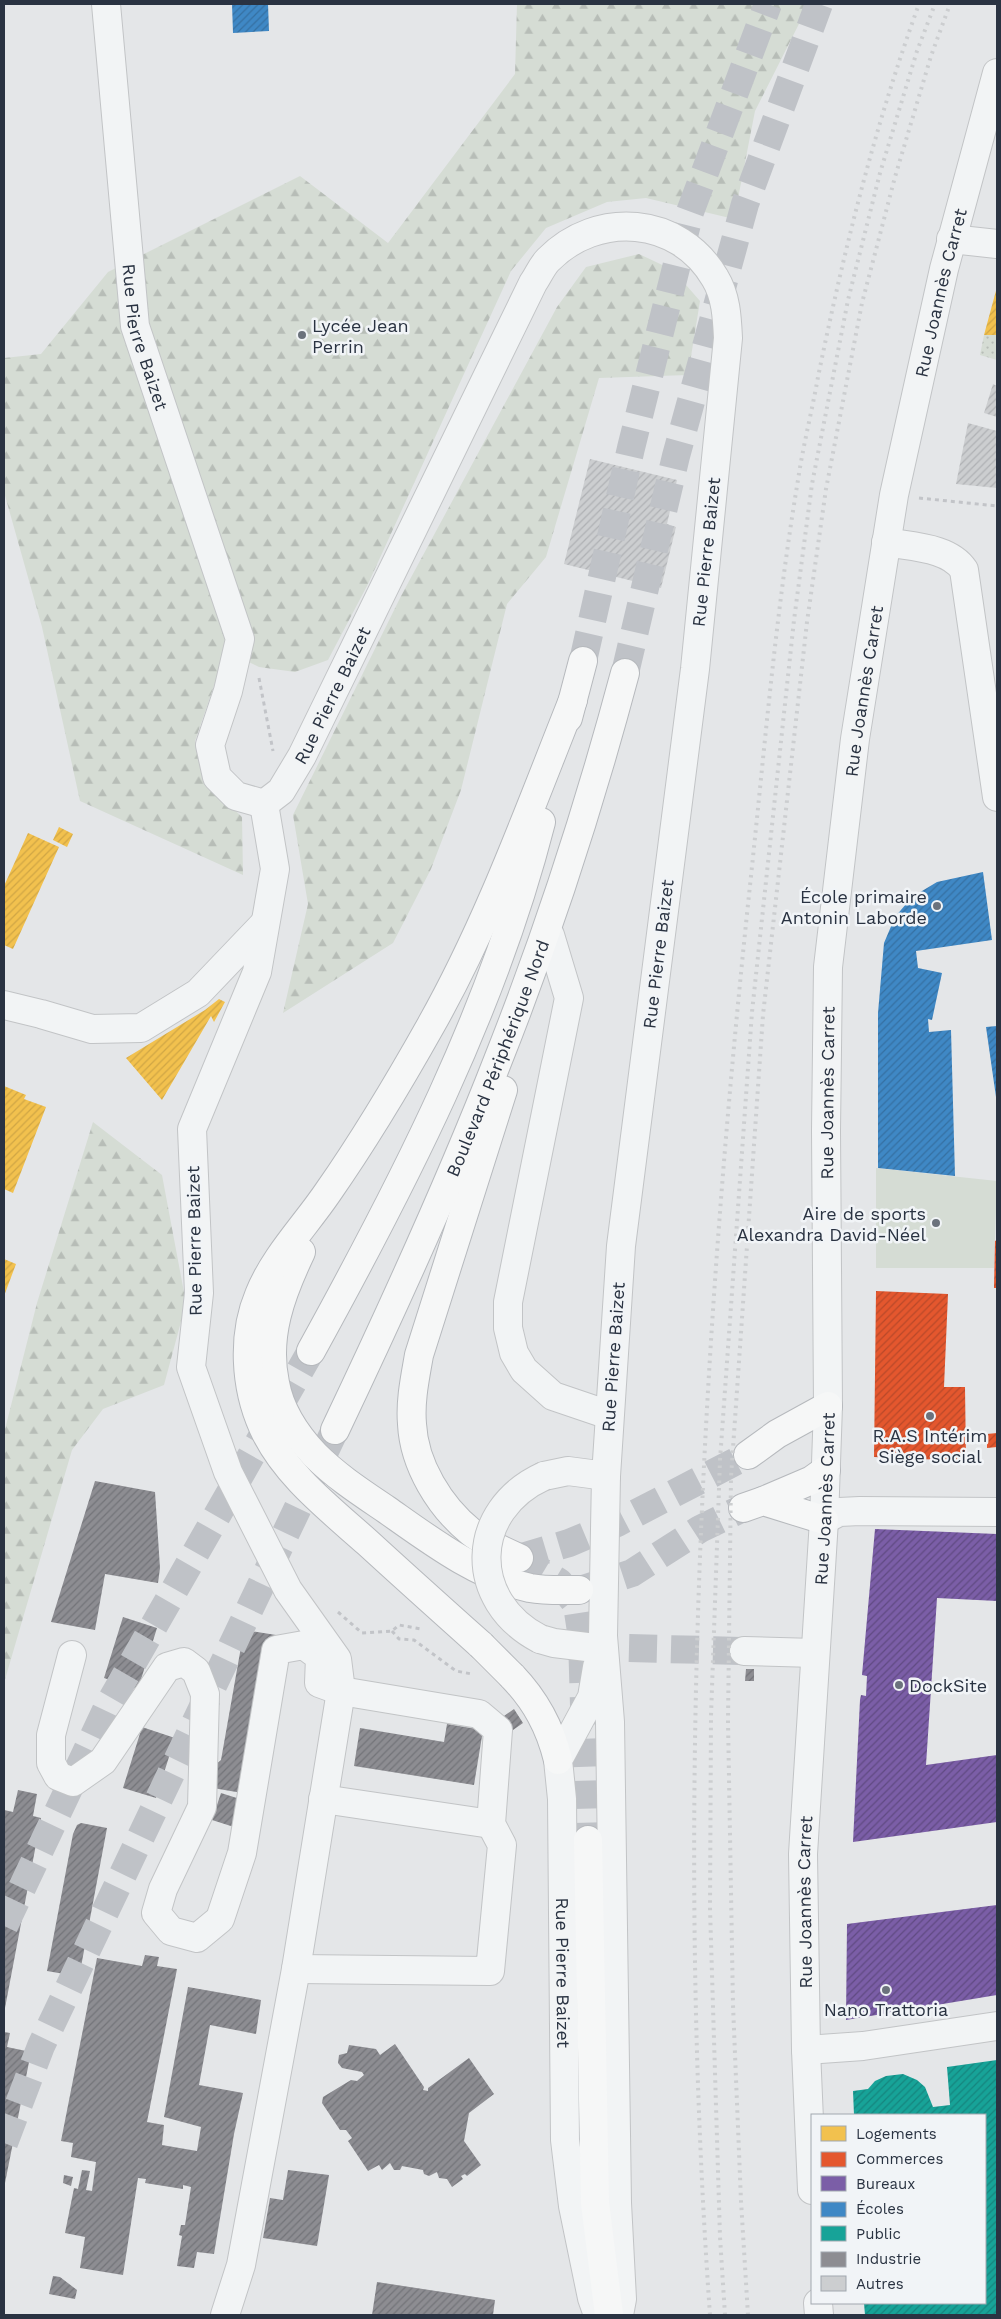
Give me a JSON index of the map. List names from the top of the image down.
{
  "streets": {
    "highway": ["Boulevard Périphérique Nord"],
    "street": ["Rue Joannès Carret", "Rue Pierre Baizet"]
  },
  "places": [
    "Lycée Jean Perrin",
    "École primaire Antonin Laborde",
    "Aire de sports Alexandra David-Néel",
    "R.A.S Intérim Siège social",
    "DockSite",
    "Nano Trattoria"
  ],
  "legend": [
    "Logements",
    "Commerces",
    "Bureaux",
    "Écoles",
    "Public",
    "Industrie",
    "Autres"
  ]
}
